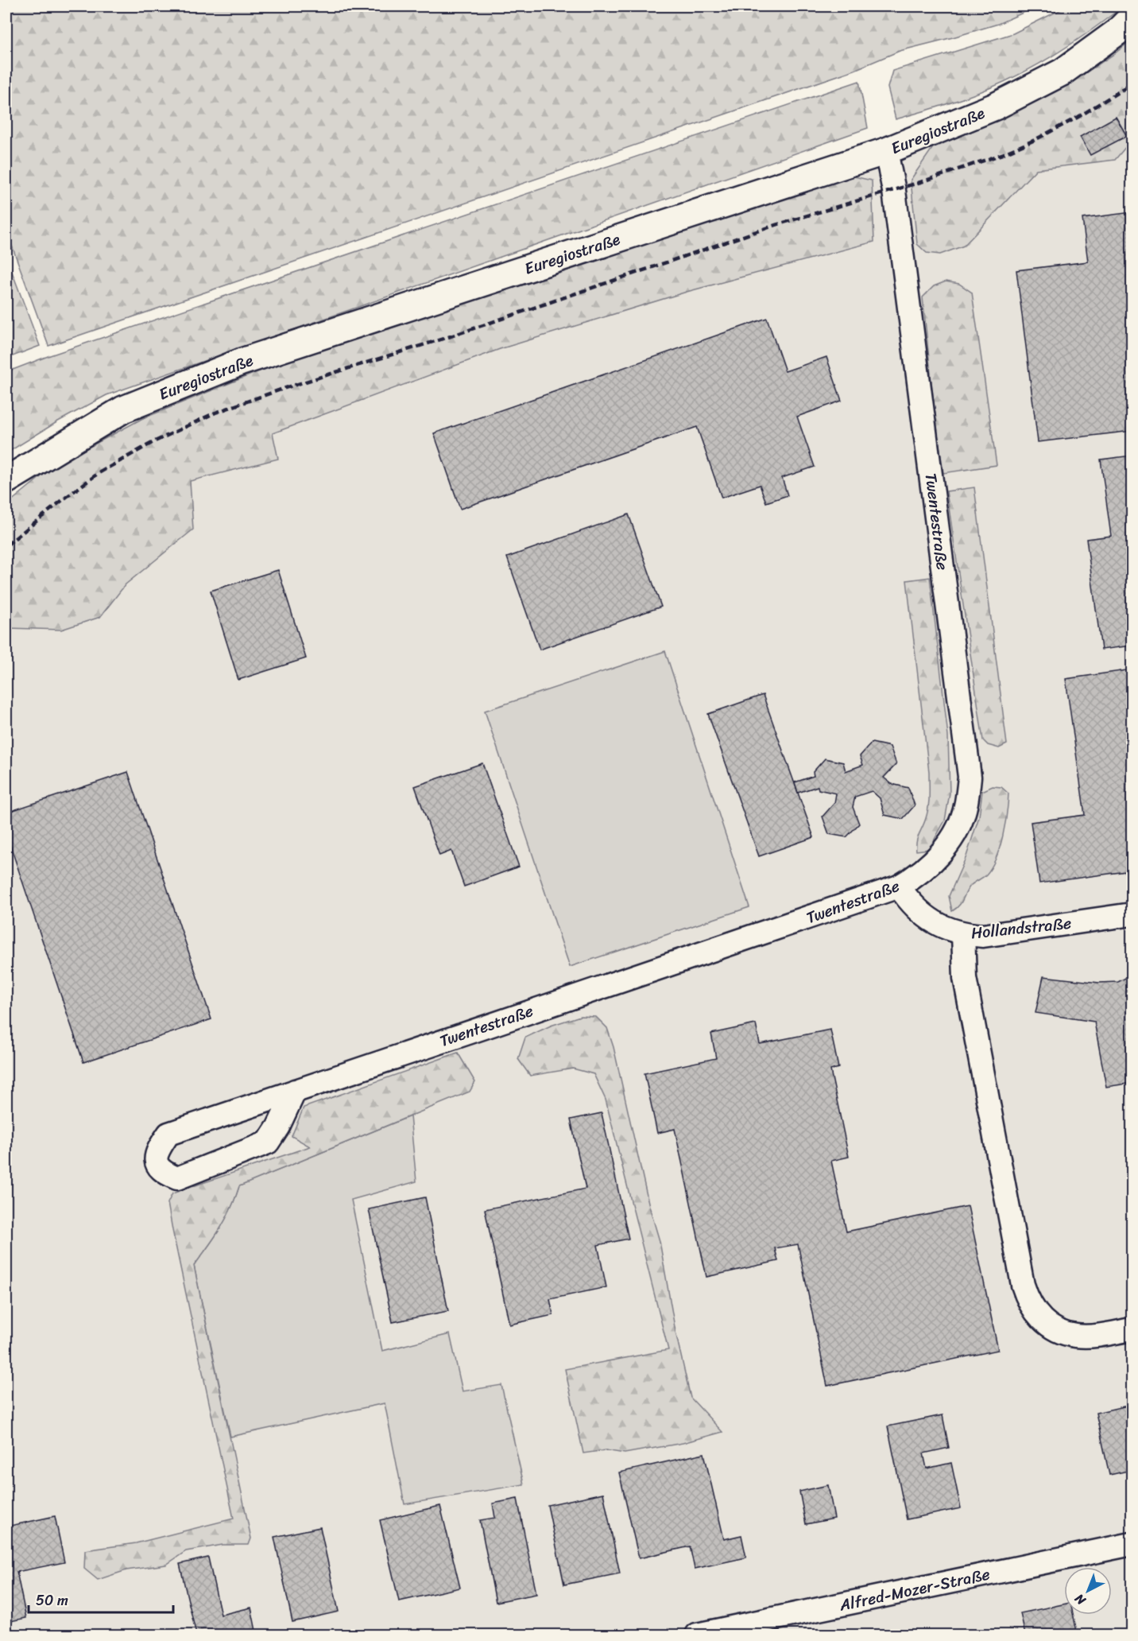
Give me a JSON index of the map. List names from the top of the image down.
{
  "streets": {
    "main road": ["Euregiostraße"],
    "street": ["Twentestraße", "Hollandstraße", "Alfred-Mozer-Straße"]
  },
  "crossings": [
    ["Euregiostraße", "Twentestraße"],
    ["Twentestraße", "Hollandstraße"]
  ],
  "scale_bar": "50 m",
  "north": "bottom left"
}
